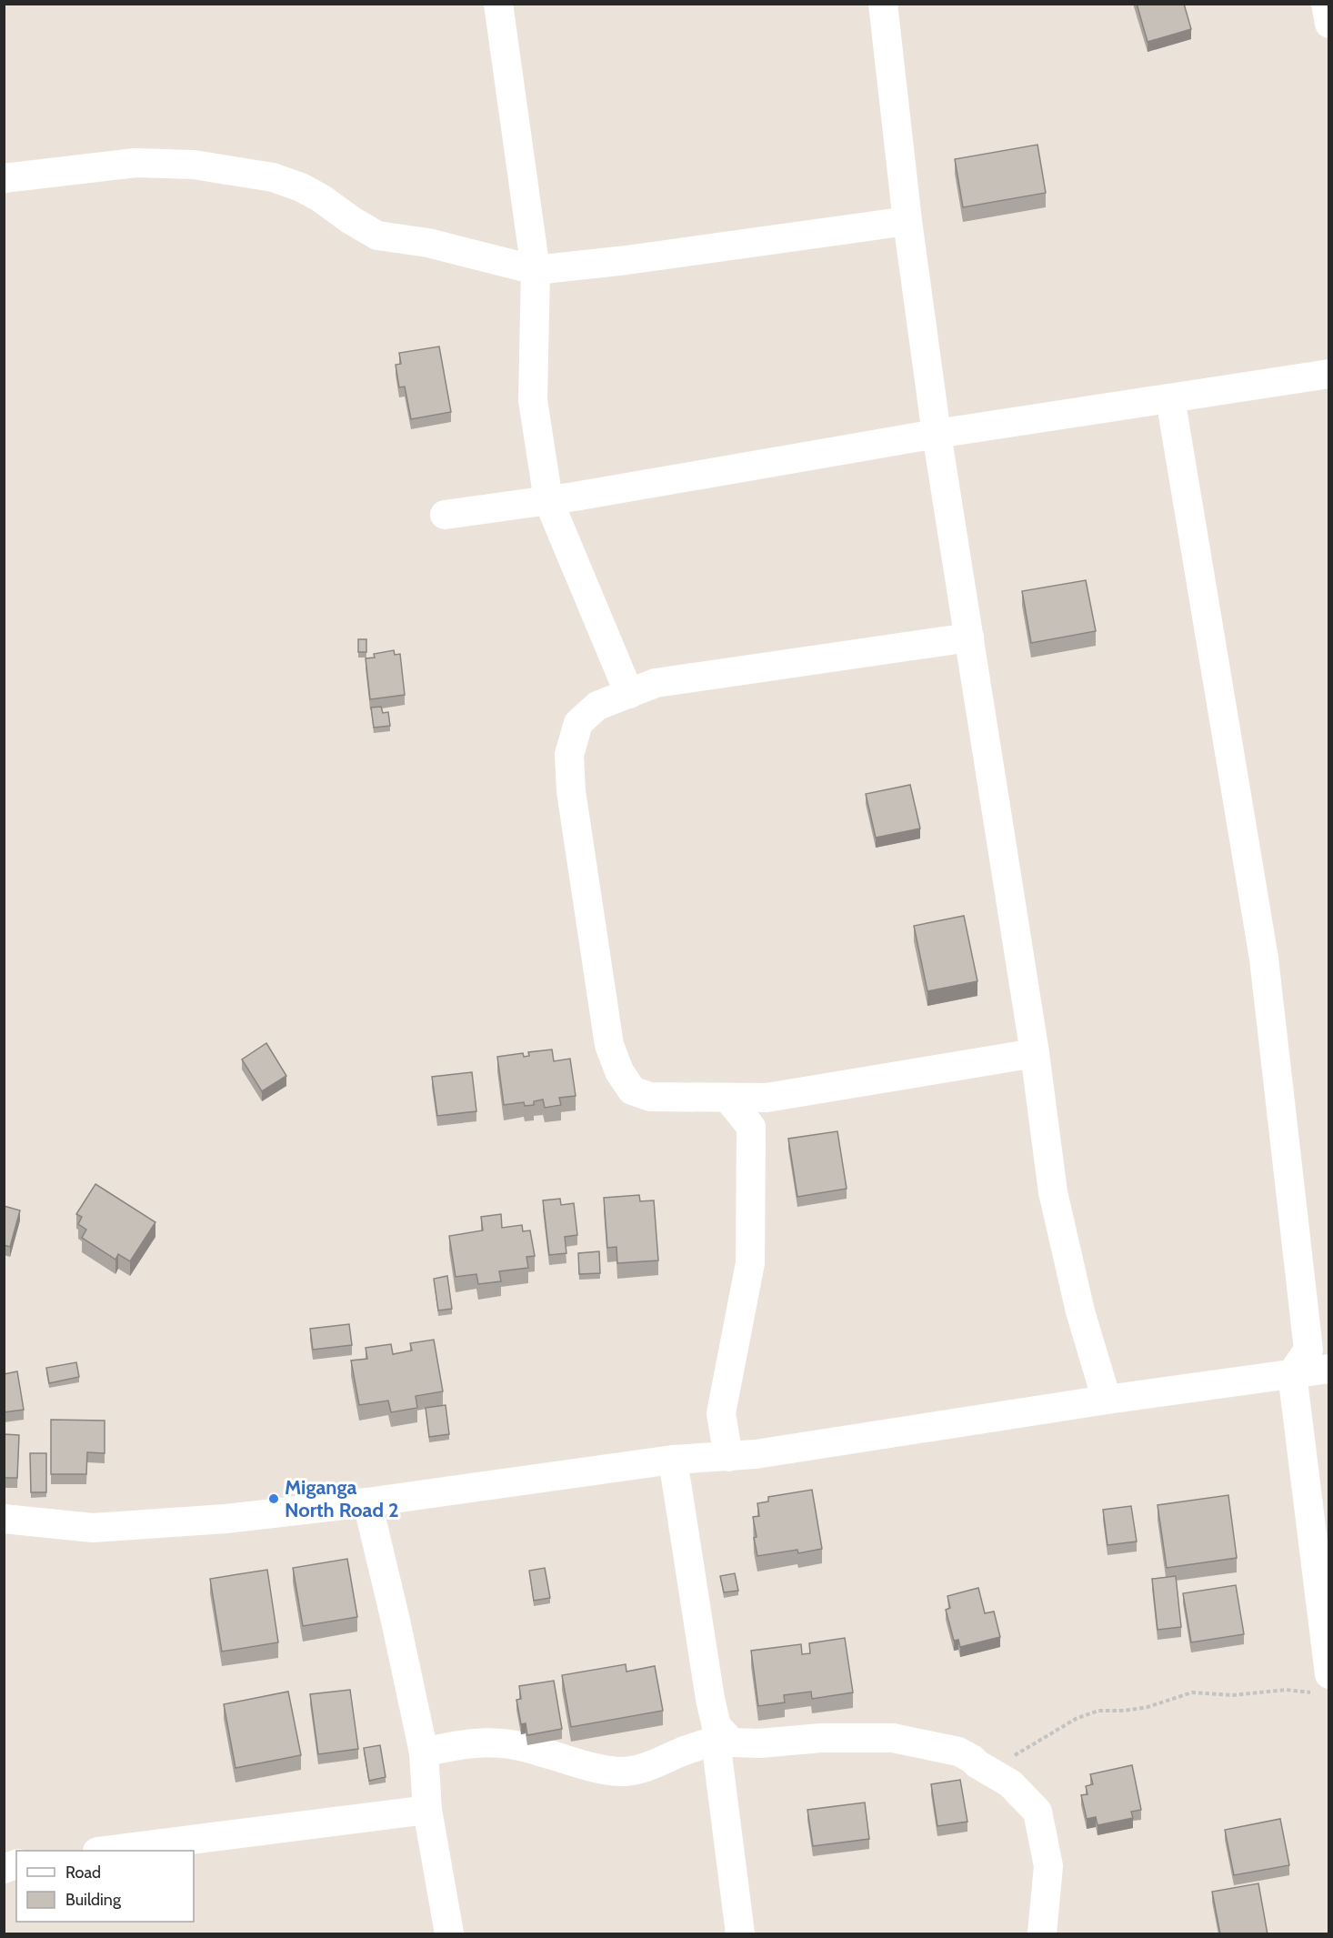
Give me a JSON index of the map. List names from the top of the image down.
{
  "places": ["Miganga North Road 2"],
  "legend": ["Road", "Building"]
}
